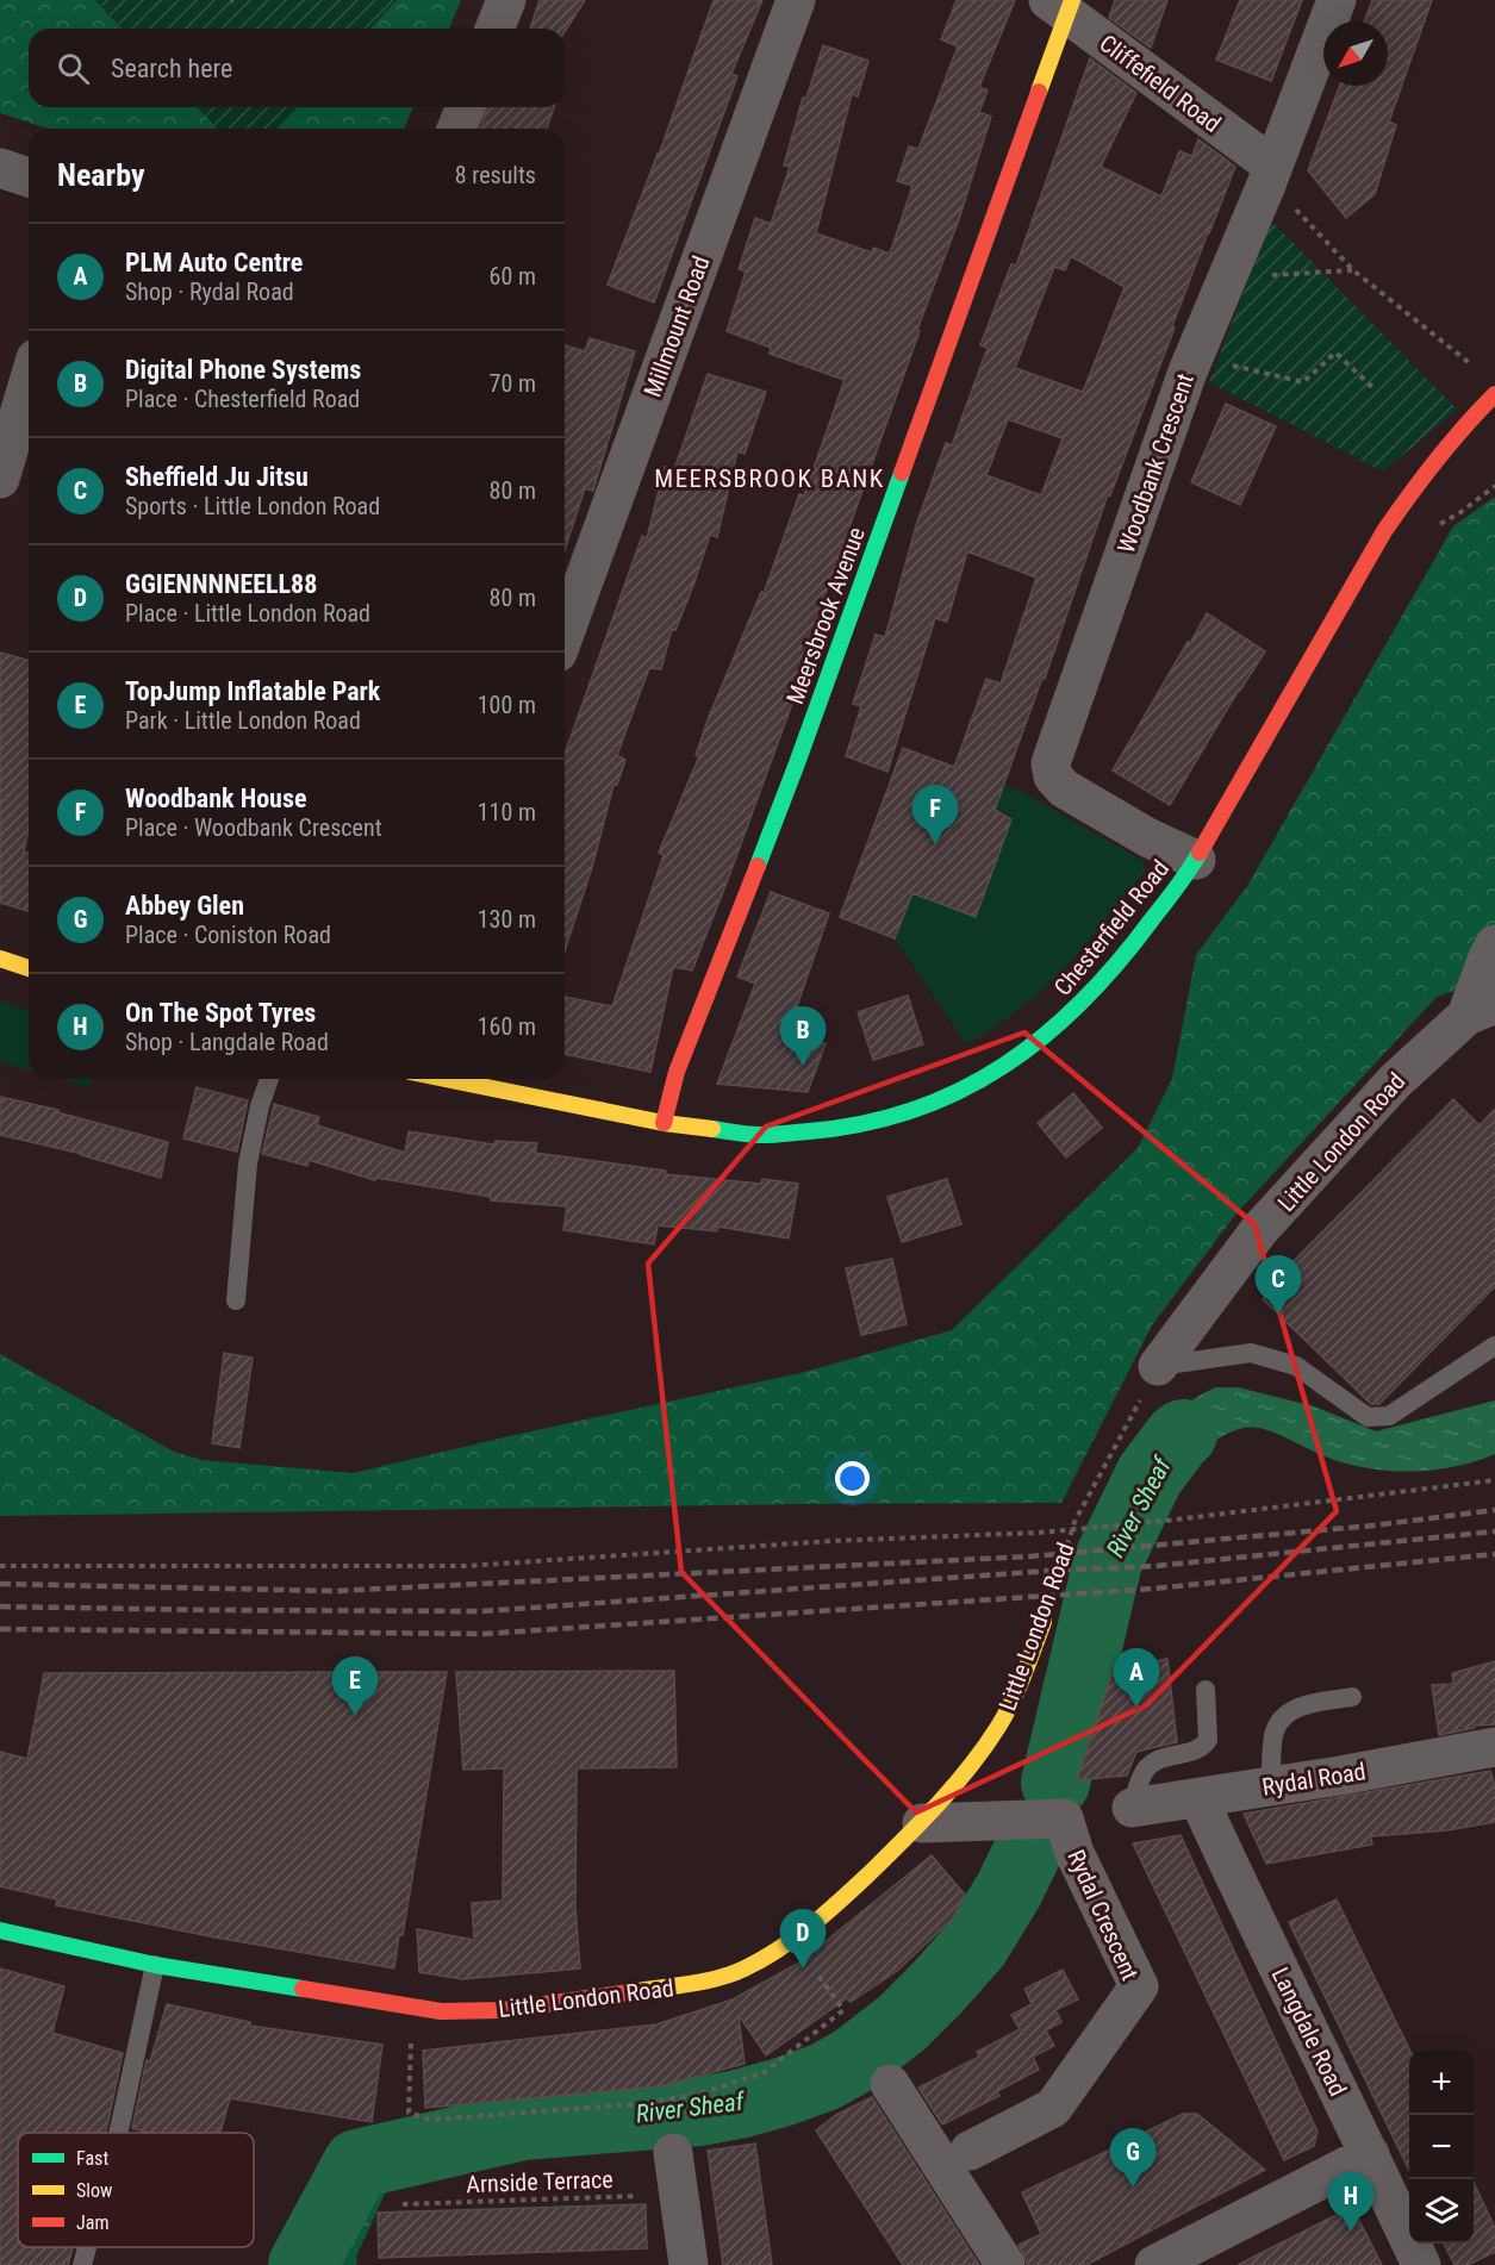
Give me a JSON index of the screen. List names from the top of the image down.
{
  "streets": {
    "main road": ["Meersbrook Avenue", "Chesterfield Road", "Little London Road"],
    "street": [
      "Cliffefield Road",
      "Millmount Road",
      "Woodbank Crescent",
      "Rydal Road",
      "Rydal Crescent",
      "Langdale Road"
    ],
    "path": ["Arnside Terrace"]
  },
  "crossings": [
    ["Cliffefield Road", "Woodbank Crescent"],
    ["Cliffefield Road", "Meersbrook Avenue"],
    ["Woodbank Crescent", "Chesterfield Road"],
    ["Meersbrook Avenue", "Chesterfield Road"],
    ["Little London Road", "Rydal Crescent"],
    ["Rydal Road", "Langdale Road"]
  ],
  "districts": ["MEERSBROOK BANK"],
  "water": ["River Sheaf"],
  "legend": ["Fast", "Slow", "Jam"],
  "north": "bottom left",
  "page": {
    "search": "Search here",
    "heading": ["Nearby", "8 results"],
    "list": [
      {
        "mark": "A",
        "name": "PLM Auto Centre",
        "note": "Shop · Rydal Road",
        "value": "60 m"
      },
      {
        "mark": "B",
        "name": "Digital Phone Systems",
        "note": "Place · Chesterfield Road",
        "value": "70 m"
      },
      {
        "mark": "C",
        "name": "Sheffield Ju Jitsu",
        "note": "Sports · Little London Road",
        "value": "80 m"
      },
      {
        "mark": "D",
        "name": "GGIENNNNEELL88",
        "note": "Place · Little London Road",
        "value": "80 m"
      },
      {
        "mark": "E",
        "name": "TopJump Inflatable Park",
        "note": "Park · Little London Road",
        "value": "100 m"
      },
      {
        "mark": "F",
        "name": "Woodbank House",
        "note": "Place · Woodbank Crescent",
        "value": "110 m"
      },
      {
        "mark": "G",
        "name": "Abbey Glen",
        "note": "Place · Coniston Road",
        "value": "130 m"
      },
      {
        "mark": "H",
        "name": "On The Spot Tyres",
        "note": "Shop · Langdale Road",
        "value": "160 m"
      }
    ],
    "pins": [
      "F",
      "B",
      "C",
      "A",
      "E",
      "D",
      "G",
      "H"
    ],
    "map_buttons": ["+", "−"]
  }
}
